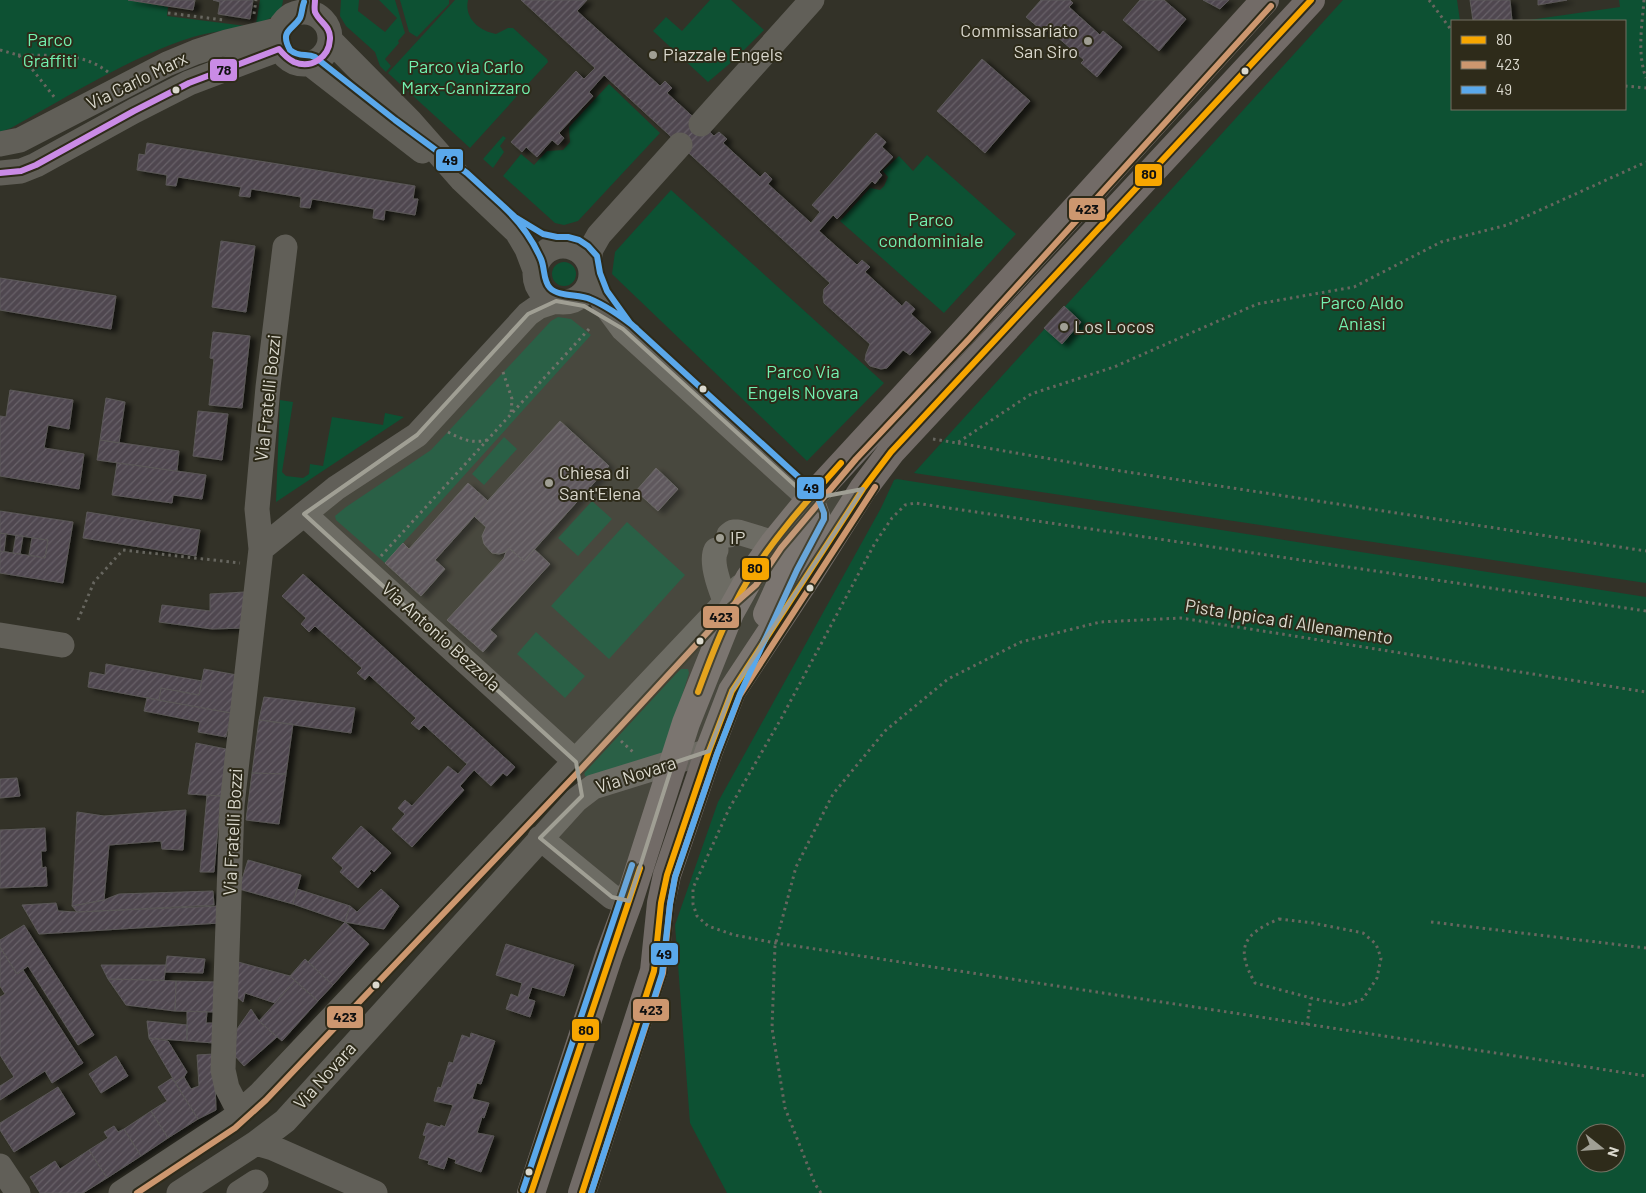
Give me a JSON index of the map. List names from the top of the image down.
{
  "streets": {
    "street": [
      "Via Carlo Marx",
      "Via Fratelli Bozzi",
      "Via Antonio Bezzola",
      "Via Novara"
    ],
    "path": ["Pista Ippica di Allenamento"]
  },
  "crossings": [
    ["Via Fratelli Bozzi", "Via Novara"],
    ["Via Antonio Bezzola", "Via Novara"]
  ],
  "parks": [
    "Parco Graffiti",
    "Parco via Carlo Marx-Cannizzaro",
    "Parco condominiale",
    "Parco Aldo Aniasi",
    "Parco Via Engels Novara"
  ],
  "places": [
    "Commissariato San Siro",
    "Piazzale Engels",
    "Los Locos",
    "Chiesa di Sant'Elena",
    "IP"
  ],
  "lines": [
    "transit line 80",
    "transit line 78",
    "transit line 49",
    "transit line 423"
  ],
  "legend": ["80", "423", "49"],
  "north": "right"
}
